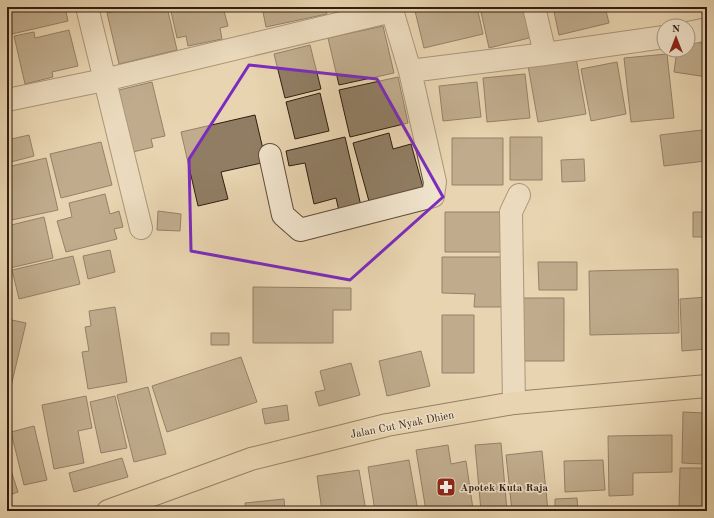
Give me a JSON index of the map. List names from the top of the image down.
{
  "streets": {
    "highway": ["Jalan Cut Nyak Dhien"]
  },
  "places": {
    "pharmacy": ["Apotek Kuta Raja"]
  },
  "north": "top"
}
